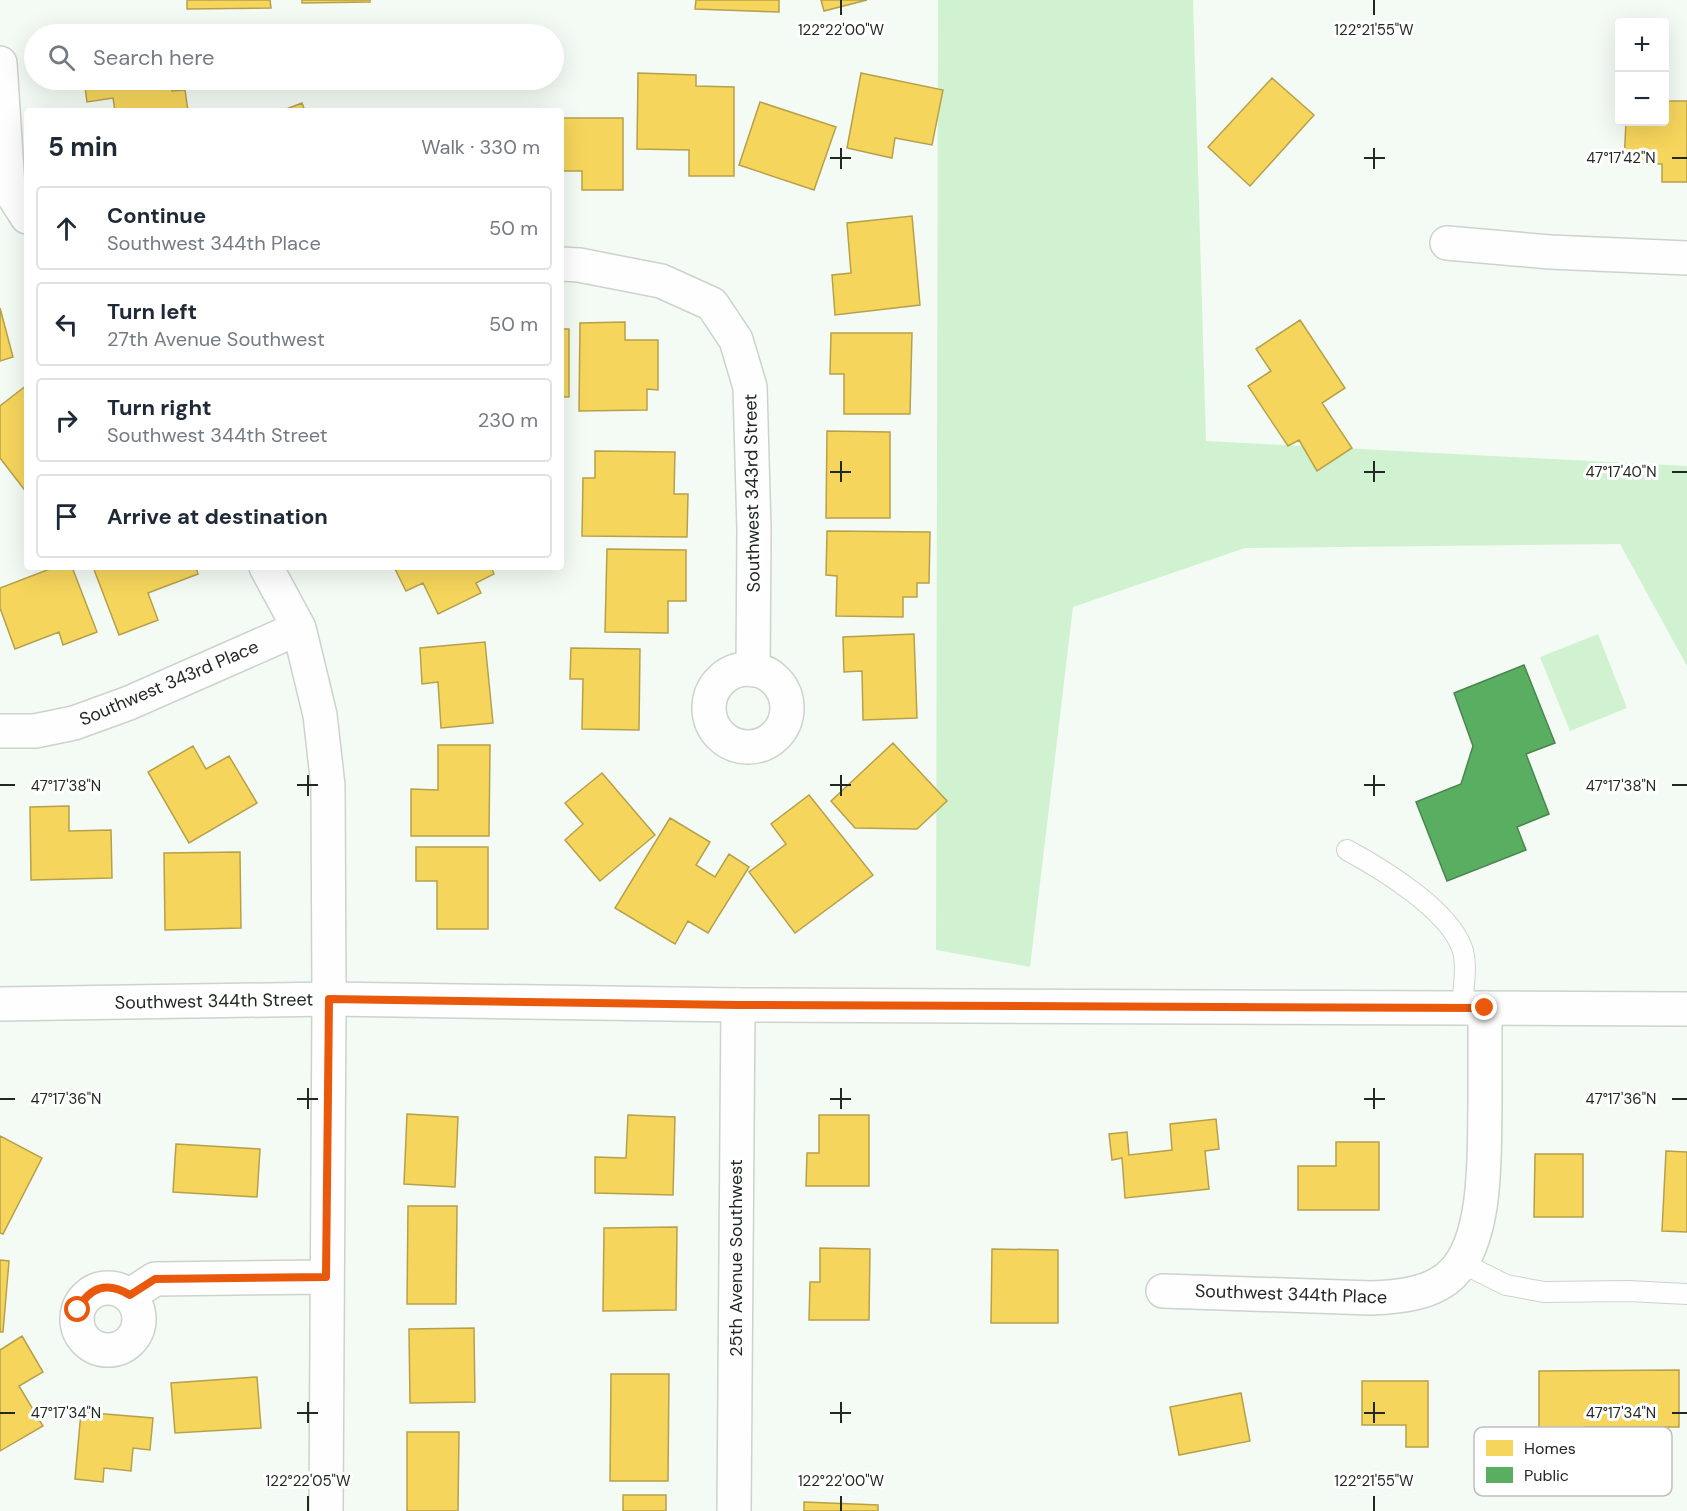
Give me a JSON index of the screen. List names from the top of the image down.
{
  "streets": {
    "street": [
      "Southwest 343rd Street",
      "Southwest 343rd Place",
      "Southwest 344th Street",
      "25th Avenue Southwest",
      "Southwest 344th Place"
    ]
  },
  "crossings": [
    ["Southwest 344th Street", "25th Avenue Southwest"]
  ],
  "legend": ["Homes", "Public"],
  "page": {
    "map_buttons": ["+", "−"],
    "search": "Search here",
    "heading": ["5 min", "Walk · 330 m"],
    "list": [
      ["Continue", "Southwest 344th Place", "50 m"],
      ["Turn left", "27th Avenue Southwest", "50 m"],
      ["Turn right", "Southwest 344th Street", "230 m"],
      "Arrive at destination"
    ]
  },
  "coordinates": [
    "122°22'00\"W",
    "122°21'55\"W",
    "47°17'42\"N",
    "47°17'40\"N",
    "47°17'38\"N",
    "47°17'36\"N",
    "47°17'34\"N",
    "122°22'05\"W"
  ]
}
